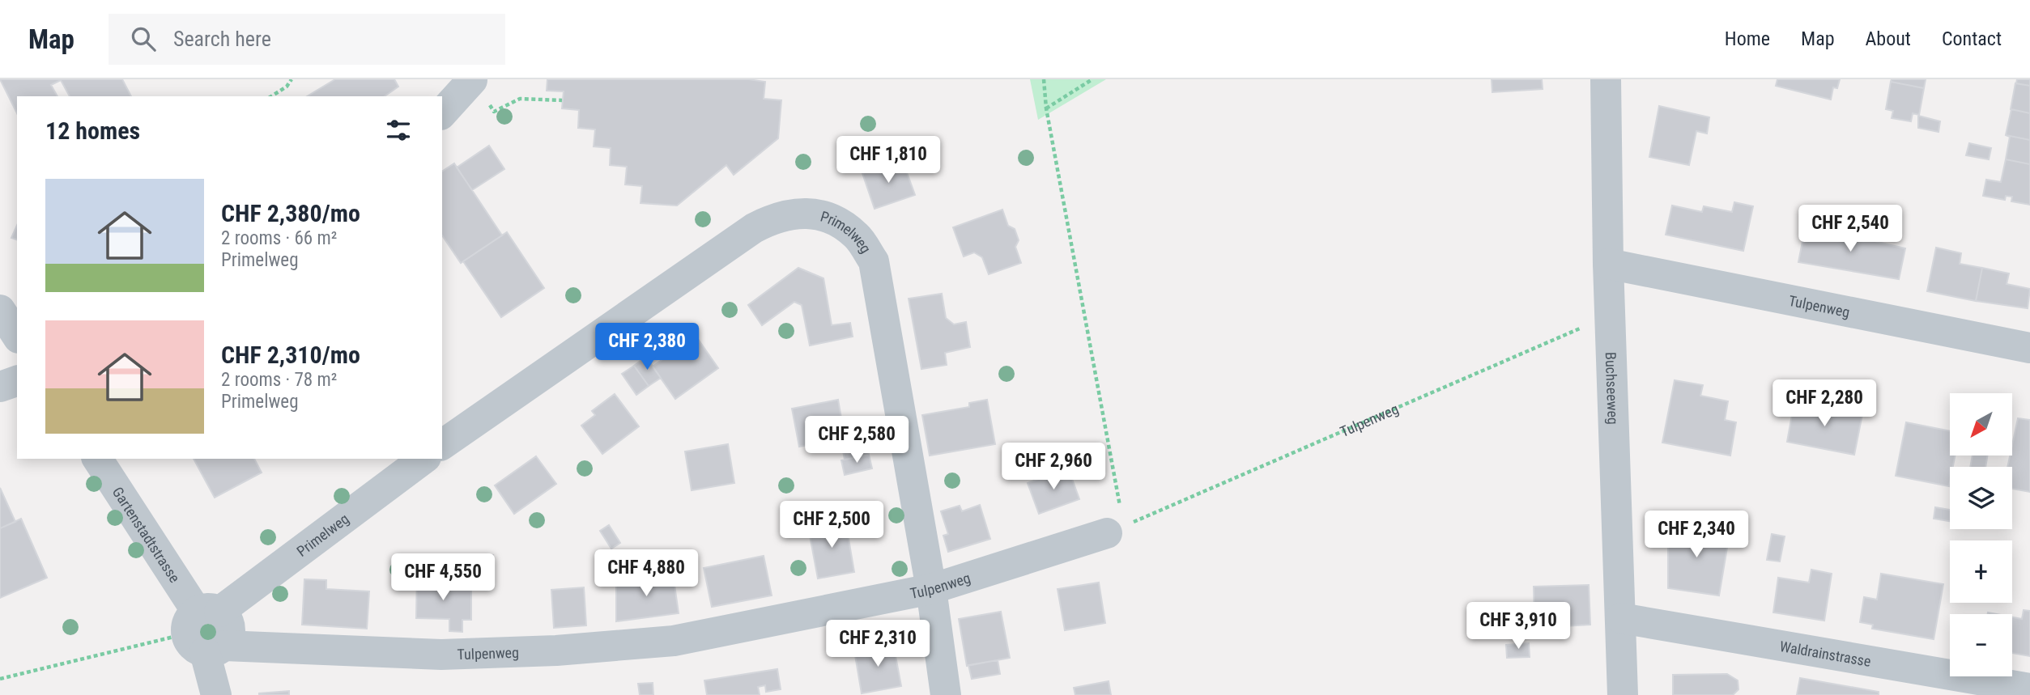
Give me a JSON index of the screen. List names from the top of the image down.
{
  "streets": {
    "street": [
      "Primelweg",
      "Tulpenweg",
      "Buchseeweg",
      "Gartenstadtstrasse",
      "Waldrainstrasse"
    ]
  },
  "crossings": [
    ["Primelweg", "Tulpenweg"],
    ["Primelweg", "Gartenstadtstrasse"],
    ["Tulpenweg", "Buchseeweg"],
    ["Tulpenweg", "Gartenstadtstrasse"],
    ["Buchseeweg", "Waldrainstrasse"]
  ],
  "north": "bottom left",
  "page": {
    "header": "Map",
    "search": "Search here",
    "nav": [
      "Home",
      "Map",
      "About",
      "Contact"
    ],
    "heading": "12 homes",
    "price": [
      "CHF 1,810",
      "CHF 2,540",
      "CHF 2,380",
      "CHF 2,280",
      "CHF 2,580",
      "CHF 2,960",
      "CHF 2,500",
      "CHF 2,340",
      "CHF 4,880",
      "CHF 4,550",
      "CHF 3,910",
      "CHF 2,310"
    ],
    "list": [
      {
        "name": "CHF 2,380/mo",
        "note": "2 rooms · 66 m² · Primelweg"
      },
      {
        "name": "CHF 2,310/mo",
        "note": "2 rooms · 78 m² · Primelweg"
      }
    ],
    "map_buttons": ["+", "−"]
  }
}
